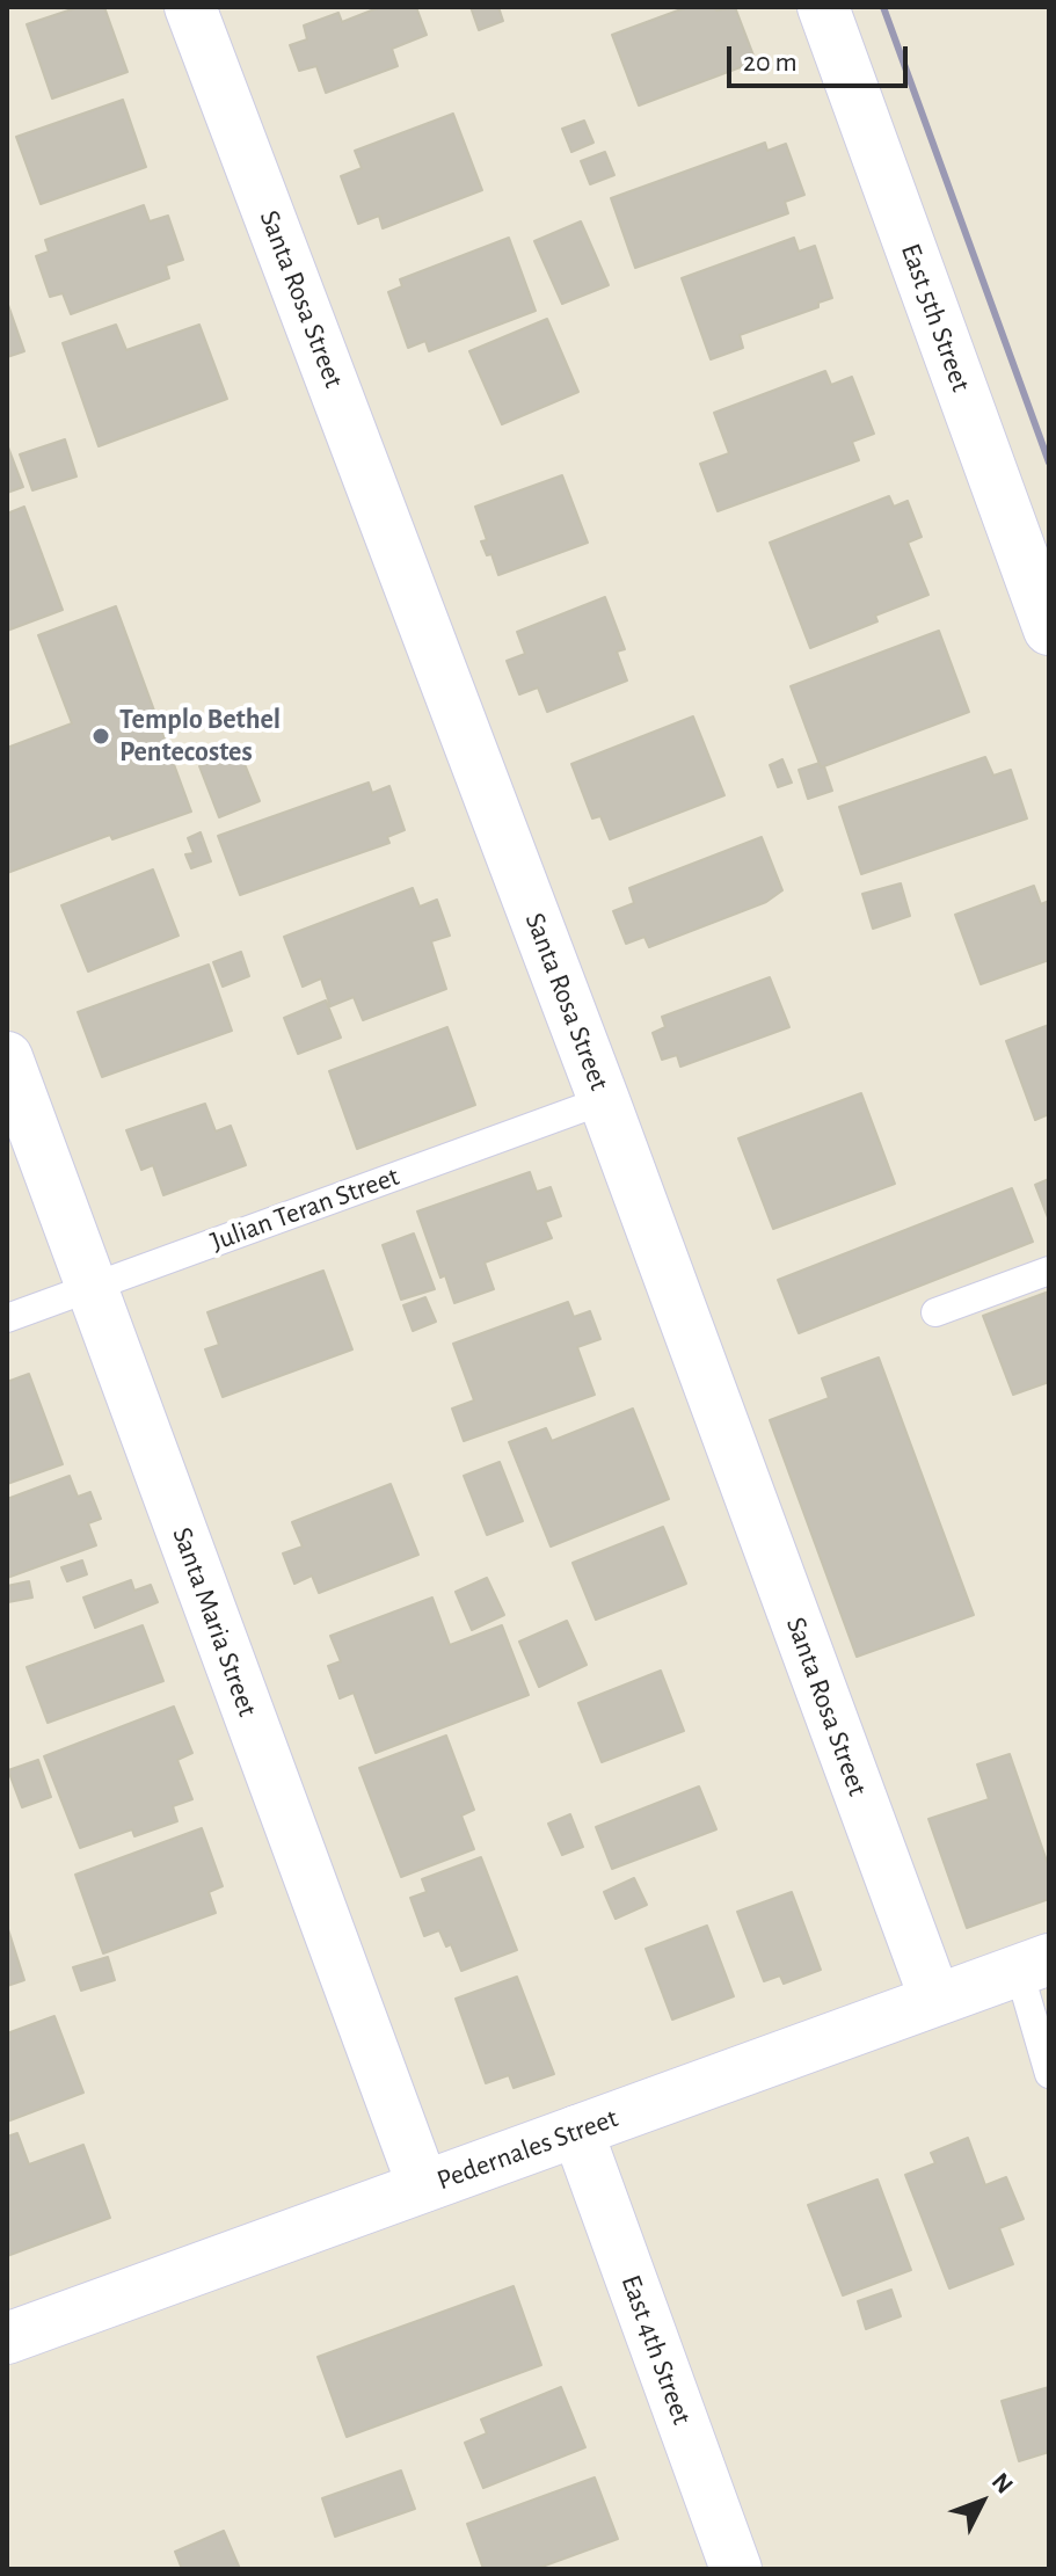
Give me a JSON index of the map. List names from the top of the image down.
{
  "streets": {
    "street": [
      "Santa Rosa Street",
      "East 5th Street",
      "Santa Maria Street",
      "Pedernales Street",
      "East 4th Street"
    ],
    "lane": ["Julian Teran Street"]
  },
  "crossings": [
    ["Santa Rosa Street", "Julian Teran Street"],
    ["Santa Rosa Street", "Pedernales Street"],
    ["Julian Teran Street", "Santa Maria Street"],
    ["Santa Maria Street", "Pedernales Street"],
    ["Pedernales Street", "East 4th Street"]
  ],
  "places": ["Templo Bethel Pentecostes"],
  "scale_bar": "20 m",
  "north": "top right"
}
